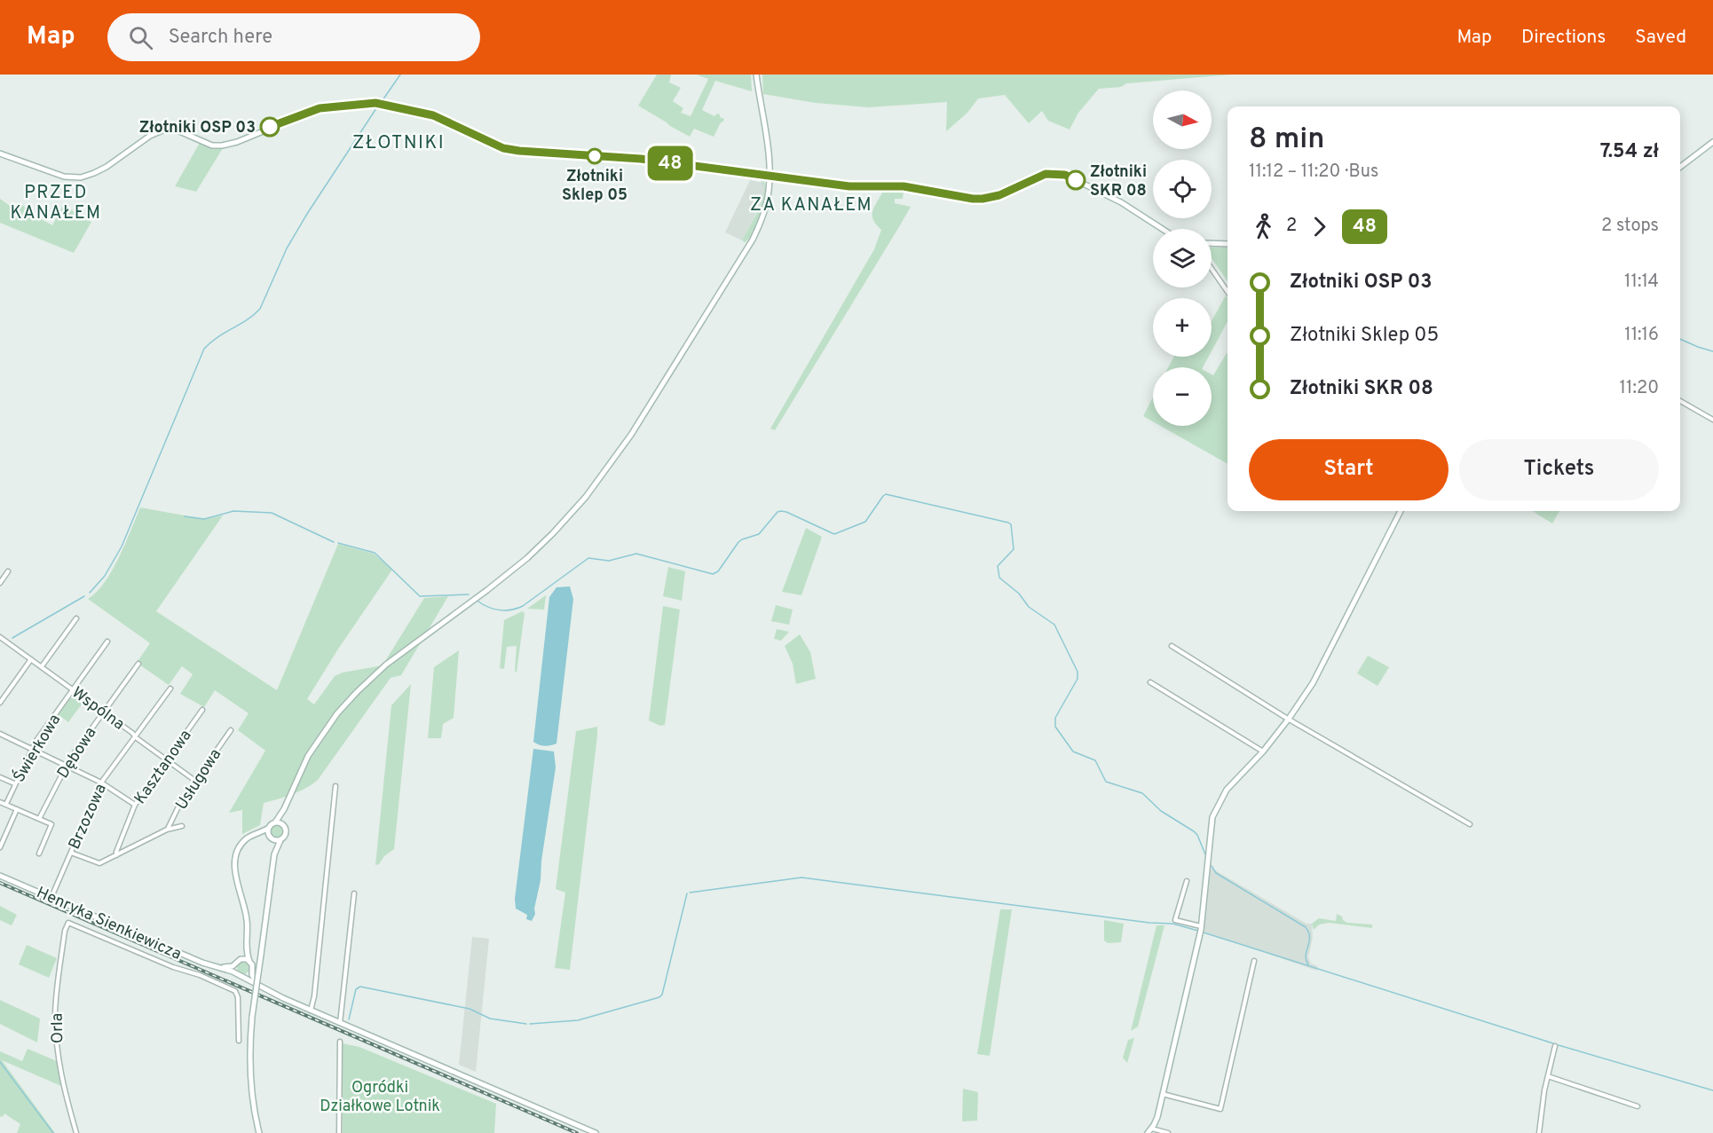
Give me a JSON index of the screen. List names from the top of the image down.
{
  "streets": {
    "main road": ["Henryka Sienkiewicza"],
    "street": [
      "Wspólna",
      "Świerkowa",
      "Dębowa",
      "Kasztanowa",
      "Usługowa",
      "Brzozowa",
      "Orla"
    ]
  },
  "crossings": [
    ["Wspólna", "Świerkowa"],
    ["Wspólna", "Dębowa"],
    ["Wspólna", "Kasztanowa"],
    ["Wspólna", "Usługowa"],
    ["Wspólna", "Brzozowa"],
    ["Brzozowa", "Henryka Sienkiewicza"]
  ],
  "districts": ["ZŁOTNIKI", "PRZED KANAŁEM", "ZA KANAŁEM"],
  "parks": ["Ogródki Działkowe Lotnik"],
  "places": ["Złotniki OSP 03", "Złotniki Sklep 05", "Złotniki SKR 08"],
  "lines": ["bus line 48"],
  "north": "right",
  "page": {
    "header": "Map",
    "search": "Search here",
    "nav": ["Map", "Directions", "Saved"],
    "on_map": "48",
    "map_buttons": ["+", "−"],
    "heading": ["8 min", "11:12 – 11:20 · Bus", "7.54 zł"],
    "legs": ["2", "48", "2 stops"],
    "list": [
      {
        "name": "Złotniki OSP 03",
        "value": "11:14"
      },
      {
        "name": "Złotniki Sklep 05",
        "value": "11:16"
      },
      {
        "name": "Złotniki SKR 08",
        "value": "11:20"
      }
    ],
    "buttons": ["Start", "Tickets"]
  }
}
